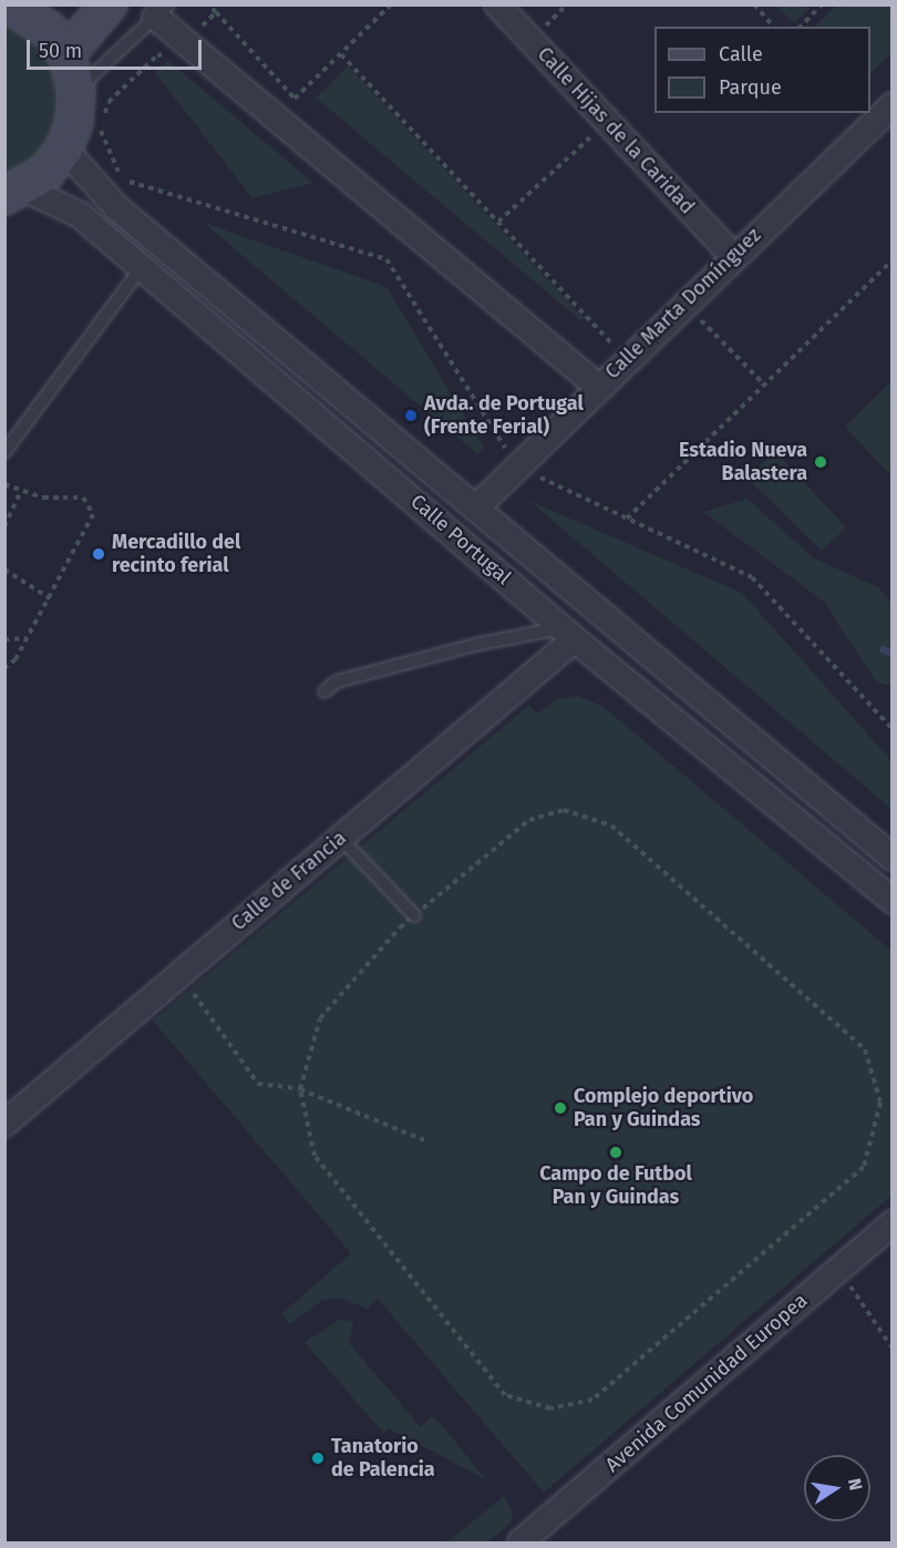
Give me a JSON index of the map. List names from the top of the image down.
{
  "streets": {
    "street": [
      "Calle Hijas de la Caridad",
      "Calle Marta Domínguez",
      "Calle Portugal",
      "Calle de Francia",
      "Avenida Comunidad Europea"
    ]
  },
  "crossings": [
    ["Calle Hijas de la Caridad", "Calle Marta Domínguez"],
    ["Calle Marta Domínguez", "Calle Portugal"],
    ["Calle Portugal", "Calle de Francia"]
  ],
  "places": [
    "Avda. de Portugal (Frente Ferial)",
    "Estadio Nueva Balastera",
    "Mercadillo del recinto ferial",
    "Complejo deportivo Pan y Guindas",
    "Campo de Futbol Pan y Guindas",
    "Tanatorio de Palencia"
  ],
  "legend": ["Calle", "Parque"],
  "scale_bar": "50 m",
  "north": "right"
}
